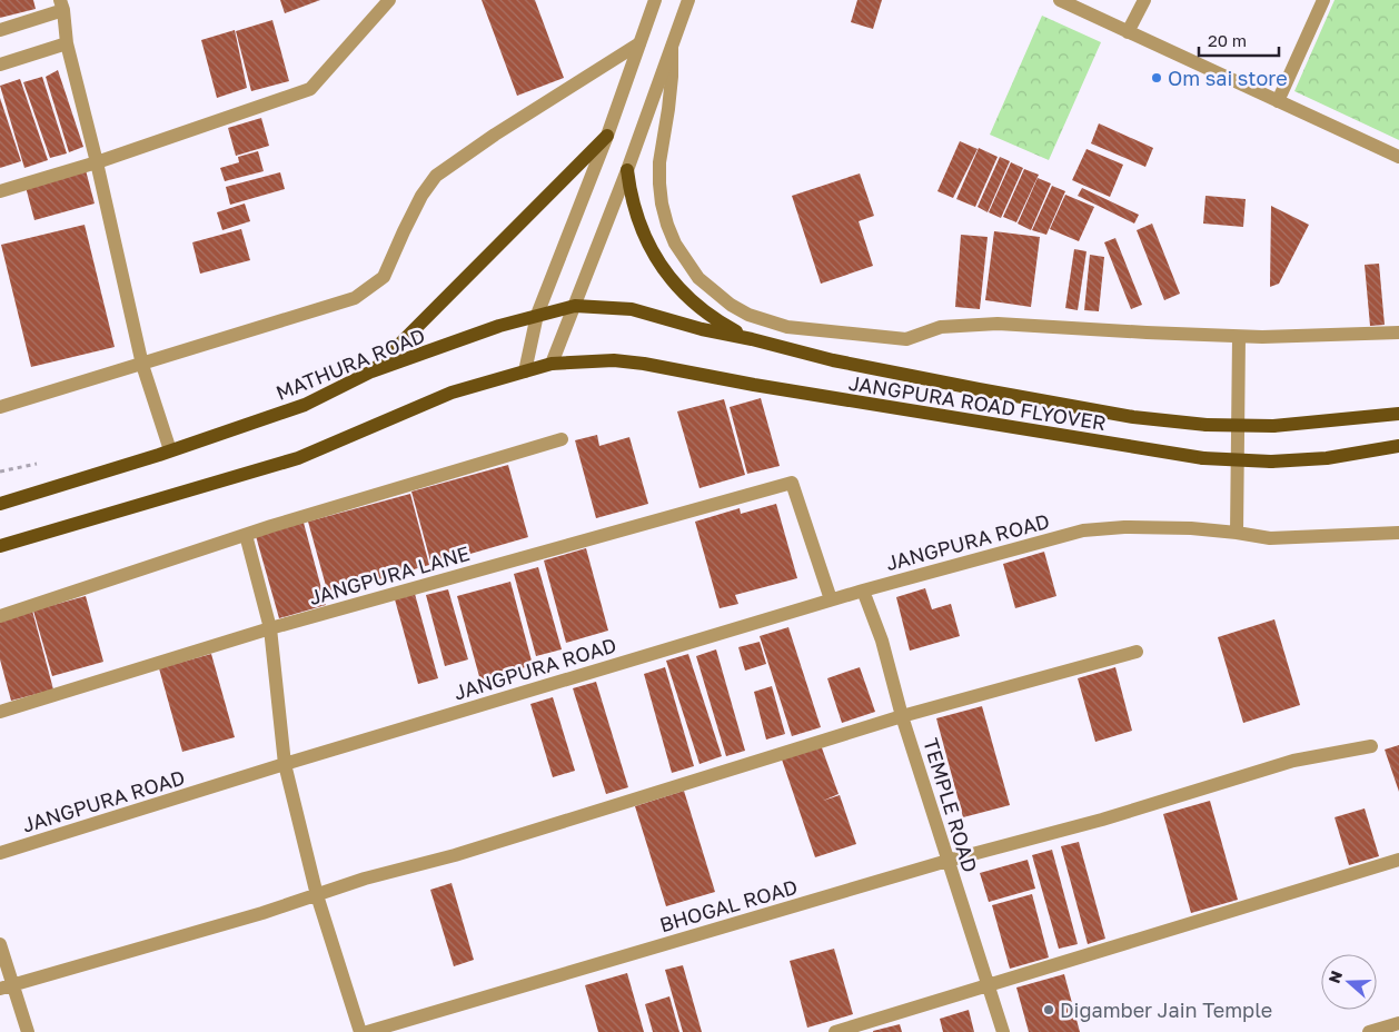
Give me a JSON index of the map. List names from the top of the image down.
{
  "streets": {
    "main road": ["MATHURA ROAD", "JANGPURA ROAD FLYOVER"],
    "street": [
      "JANGPURA ROAD",
      "JANGPURA LANE",
      "TEMPLE ROAD",
      "BHOGAL ROAD"
    ]
  },
  "crossings": [
    ["MATHURA ROAD", "JANGPURA ROAD FLYOVER"],
    ["JANGPURA ROAD", "JANGPURA LANE"],
    ["JANGPURA ROAD", "TEMPLE ROAD"],
    ["TEMPLE ROAD", "BHOGAL ROAD"]
  ],
  "places": ["Om sai store", "Digamber Jain Temple"],
  "scale_bar": "20 m",
  "north": "left"
}
